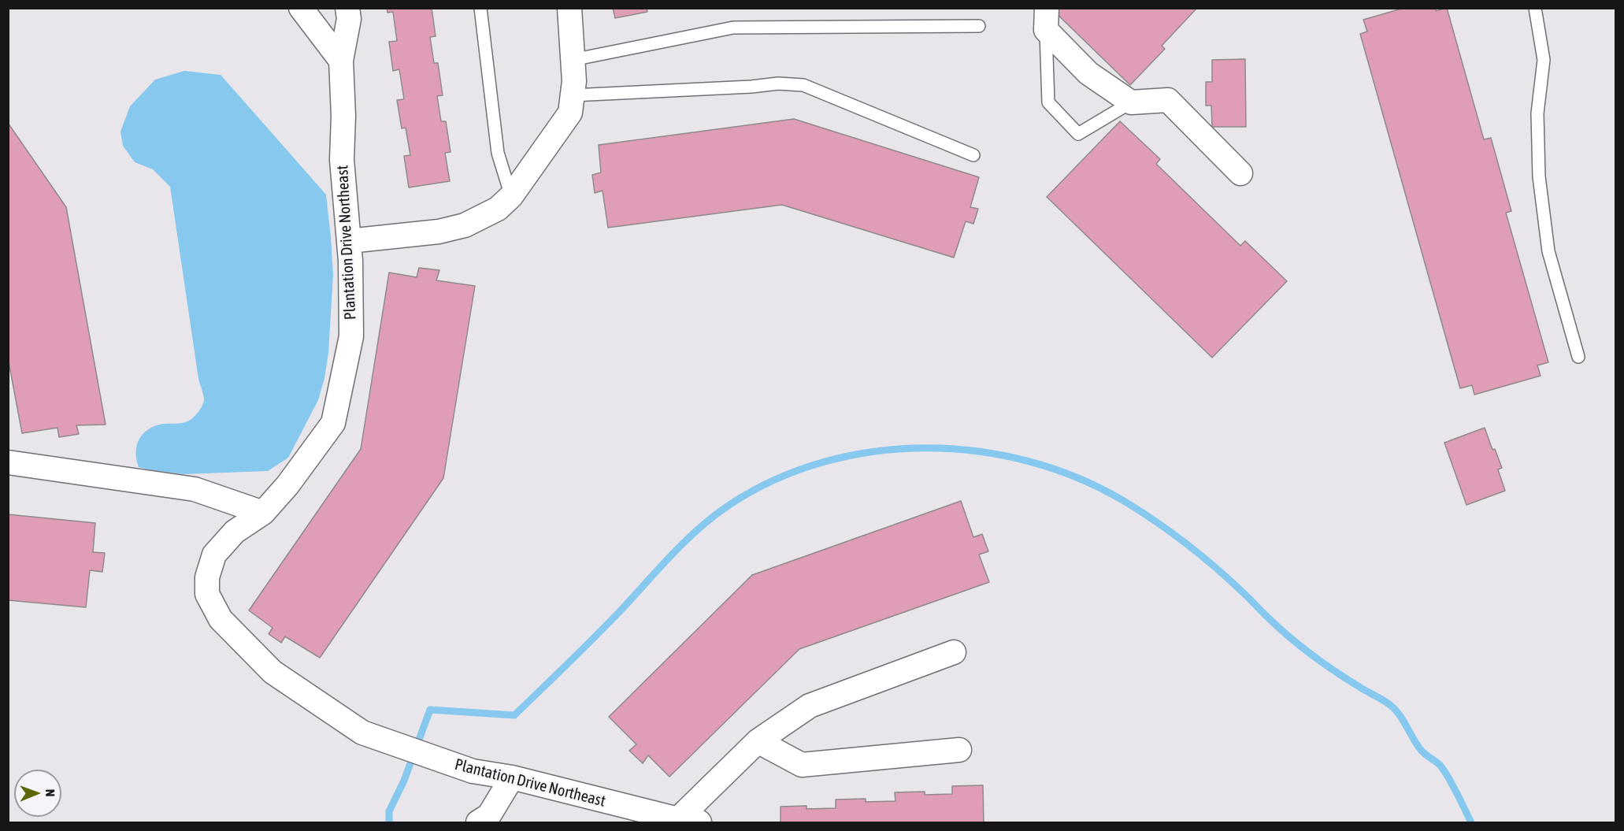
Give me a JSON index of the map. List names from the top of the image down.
{
  "streets": {
    "street": ["Plantation Drive Northeast"]
  },
  "north": "right"
}
